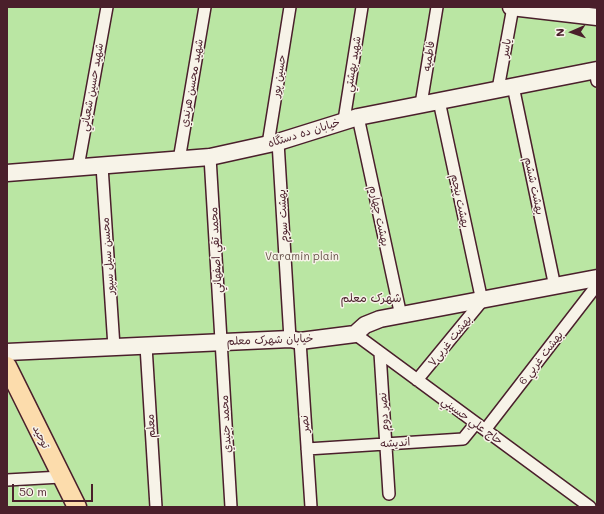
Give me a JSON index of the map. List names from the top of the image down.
{
  "streets": {
    "main road": ["توحید"],
    "street": [
      "یاسر",
      "فاطميه",
      "شهيد بهشتي",
      "حسين پور",
      "شهيد محسن هرندي",
      "شهيد حسين شعباني",
      "خیابان ده دستگاه",
      "بهشت ششم",
      "بهشت پنجم",
      "بهشت سوم",
      "بهشت چهارم",
      "محمد تقي اصفهاني",
      "محسن سيل سپور",
      "خیابان شهرک معلم",
      "بهشت غربی۷",
      "بهشت غربي 6",
      "نصر دوم",
      "حاج علي حسيني",
      "محمد جنيدي",
      "نصر",
      "معلم",
      "اندیشه"
    ]
  },
  "crossings": [
    ["یاسر", "خیابان ده دستگاه"],
    ["یاسر", "بهشت ششم"],
    ["فاطميه", "خیابان ده دستگاه"],
    ["شهيد بهشتي", "خیابان ده دستگاه"],
    ["شهيد بهشتي", "بهشت چهارم"],
    ["حسين پور", "خیابان ده دستگاه"],
    ["حسين پور", "بهشت سوم"],
    ["شهيد محسن هرندي", "خیابان ده دستگاه"],
    ["شهيد حسين شعباني", "خیابان ده دستگاه"],
    ["خیابان ده دستگاه", "بهشت ششم"],
    ["خیابان ده دستگاه", "بهشت پنجم"],
    ["خیابان ده دستگاه", "بهشت سوم"],
    ["خیابان ده دستگاه", "بهشت چهارم"],
    ["خیابان ده دستگاه", "محمد تقي اصفهاني"],
    ["خیابان ده دستگاه", "محسن سيل سپور"],
    ["بهشت ششم", "خیابان شهرک معلم"],
    ["بهشت پنجم", "خیابان شهرک معلم"],
    ["بهشت پنجم", "بهشت غربی۷"],
    ["بهشت سوم", "خیابان شهرک معلم"],
    ["بهشت سوم", "نصر"],
    ["بهشت چهارم", "خیابان شهرک معلم"],
    ["محمد تقي اصفهاني", "خیابان شهرک معلم"],
    ["محمد تقي اصفهاني", "محمد جنيدي"],
    ["محسن سيل سپور", "خیابان شهرک معلم"],
    ["خیابان شهرک معلم", "بهشت غربی۷"],
    ["خیابان شهرک معلم", "حاج علي حسيني"],
    ["خیابان شهرک معلم", "محمد جنيدي"],
    ["خیابان شهرک معلم", "نصر"],
    ["خیابان شهرک معلم", "معلم"],
    ["بهشت غربی۷", "حاج علي حسيني"],
    ["بهشت غربي 6", "حاج علي حسيني"],
    ["بهشت غربي 6", "اندیشه"],
    ["نصر دوم", "حاج علي حسيني"],
    ["نصر دوم", "اندیشه"],
    ["حاج علي حسيني", "اندیشه"],
    ["نصر", "اندیشه"]
  ],
  "districts": ["شهرک معلم"],
  "parks": ["Varamin plain"],
  "scale_bar": "50 m",
  "north": "left"
}
